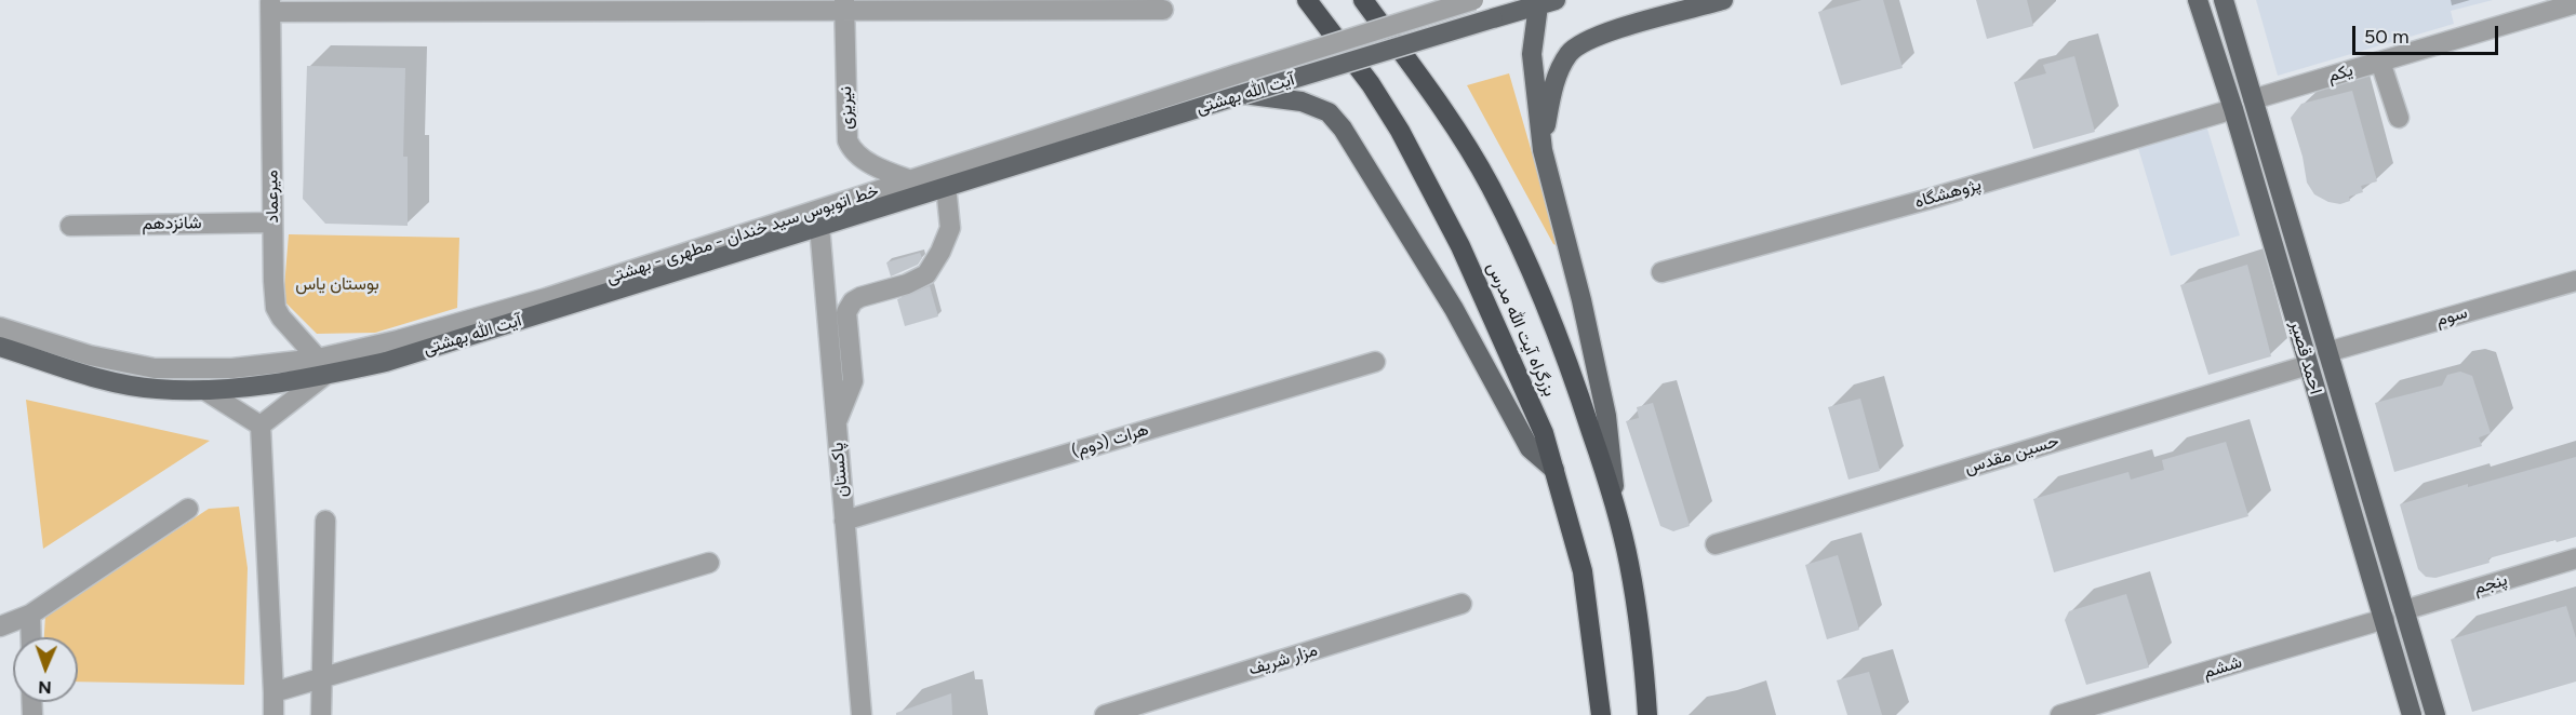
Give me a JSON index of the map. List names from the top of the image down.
{
  "streets": {
    "highway": ["بزرگراه آیت الله مدرس"],
    "main road": ["آیت الله بهشتی", "احمد قصیر"],
    "street": [
      "یکم",
      "نیریزی",
      "پژوهشگاه",
      "میرعماد",
      "شانزدهم",
      "خط اتوبوس سید خندان - مطهری - بهشتی",
      "سوم",
      "هرات (دوم)",
      "حسین مقدس",
      "پاکستان",
      "پنجم",
      "مزار شریف",
      "ششم"
    ]
  },
  "crossings": [
    ["یکم", "احمد قصیر"],
    ["آیت الله بهشتی", "میرعماد"],
    ["آیت الله بهشتی", "خط اتوبوس سید خندان - مطهری - بهشتی"],
    ["آیت الله بهشتی", "پاکستان"],
    ["نیریزی", "خط اتوبوس سید خندان - مطهری - بهشتی"],
    ["پژوهشگاه", "احمد قصیر"],
    ["میرعماد", "شانزدهم"],
    ["میرعماد", "خط اتوبوس سید خندان - مطهری - بهشتی"],
    ["سوم", "احمد قصیر"],
    ["احمد قصیر", "حسین مقدس"],
    ["احمد قصیر", "پنجم"],
    ["احمد قصیر", "ششم"],
    ["هرات (دوم)", "پاکستان"]
  ],
  "parks": ["بوستان یاس"],
  "scale_bar": "50 m",
  "north": "bottom"
}
